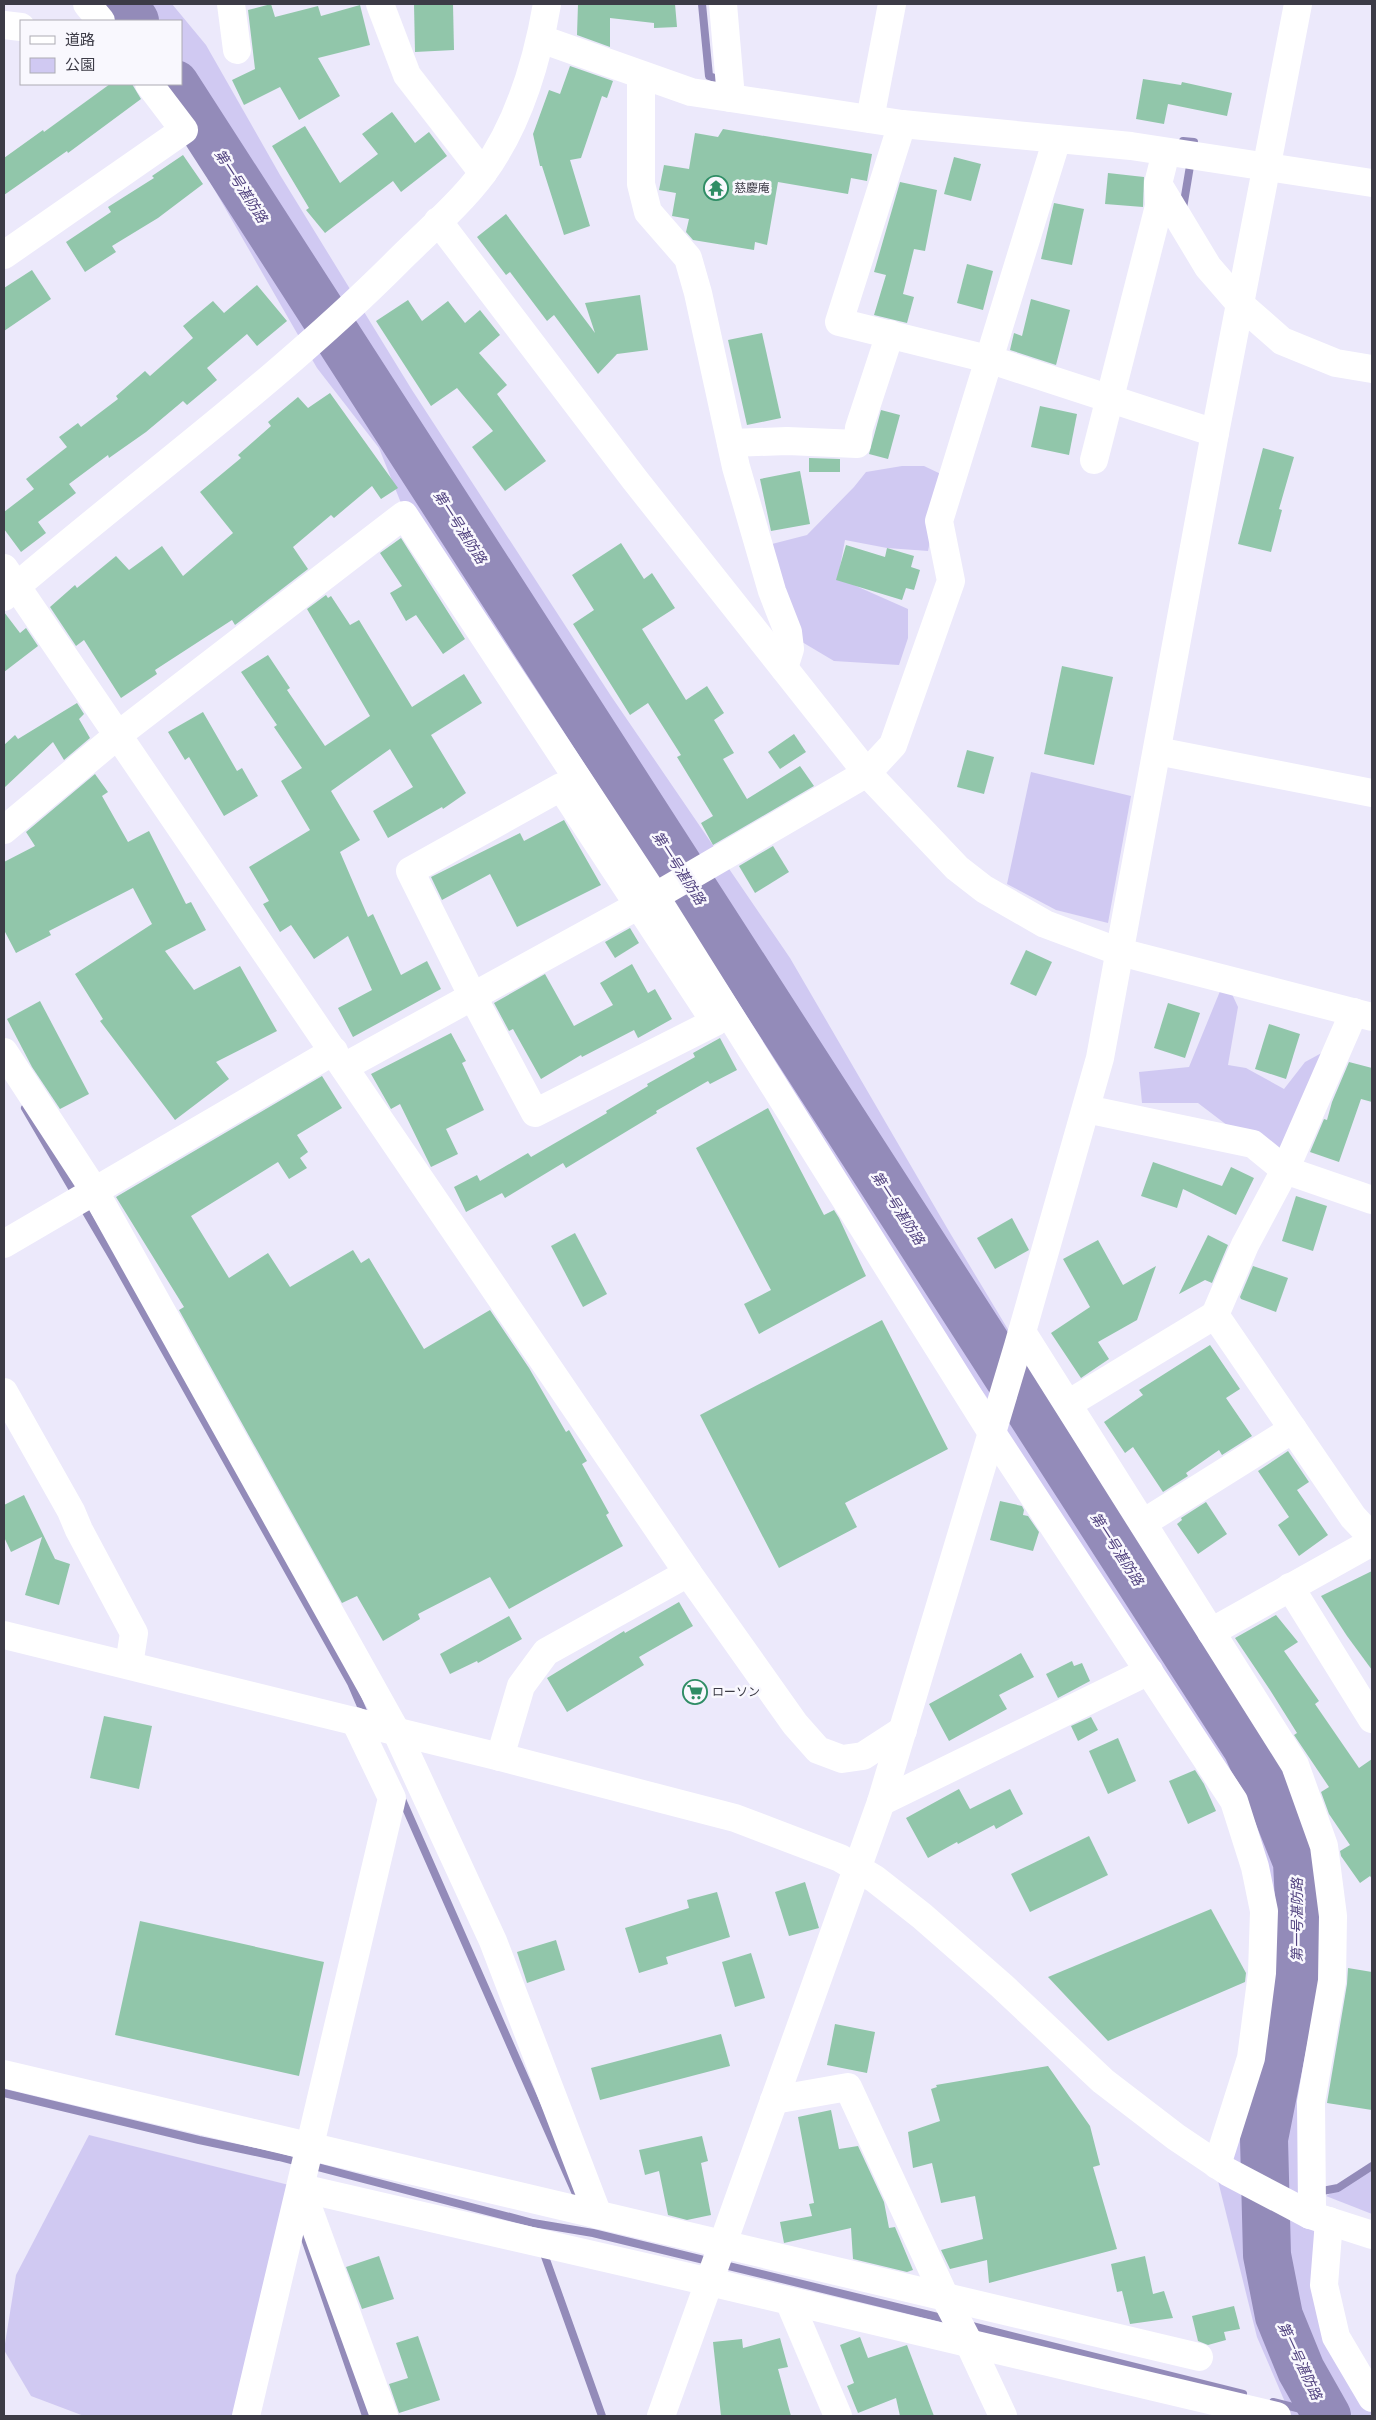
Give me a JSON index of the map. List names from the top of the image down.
{
  "water": ["第一号湛防路"],
  "places": {
    "temple": ["慈慶庵"],
    "supermarket": ["ローソン"]
  },
  "legend": ["道路", "公園"]
}
